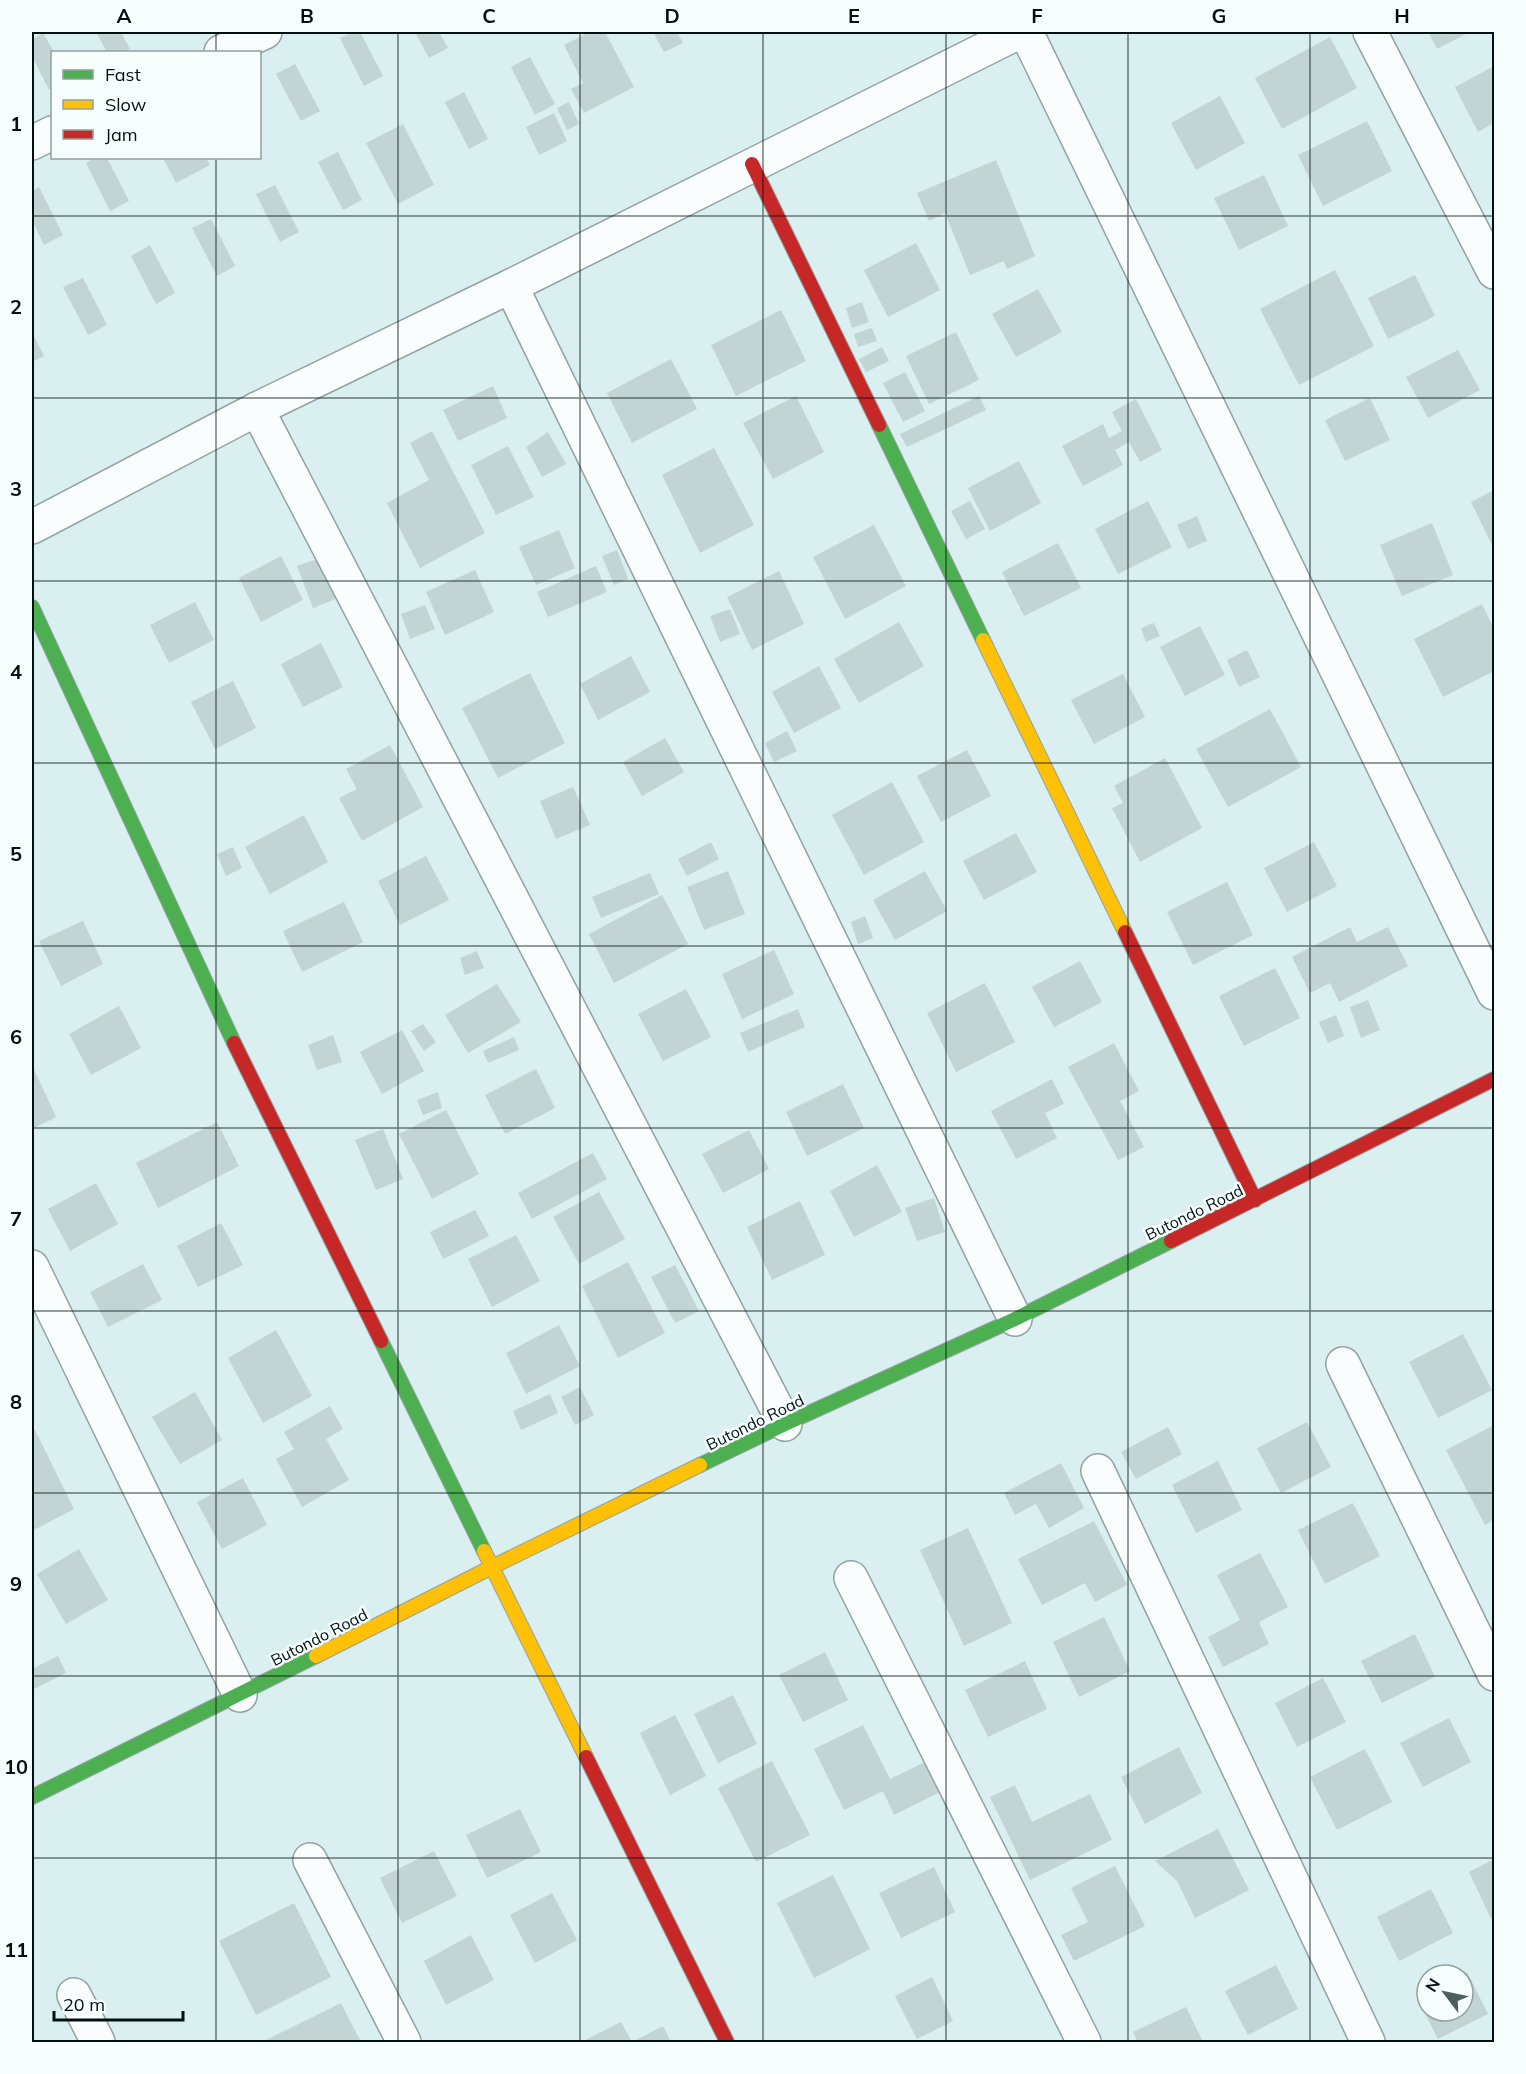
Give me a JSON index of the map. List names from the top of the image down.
{
  "streets": {
    "street": ["Butondo Road"]
  },
  "legend": ["Fast", "Slow", "Jam"],
  "scale_bar": "20 m",
  "north": "top left",
  "grid": {
    "columns": [
      "A",
      "B",
      "C",
      "D",
      "E",
      "F",
      "G",
      "H"
    ],
    "rows": [
      "1",
      "2",
      "3",
      "4",
      "5",
      "6",
      "7",
      "8",
      "9",
      "10",
      "11"
    ]
  }
}
